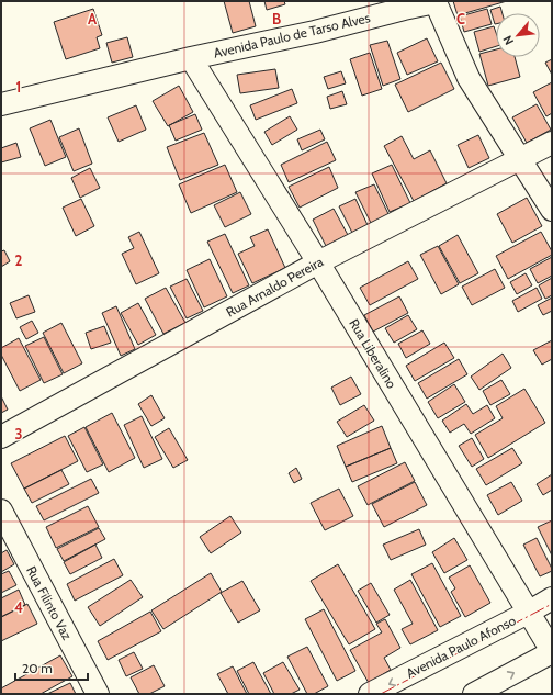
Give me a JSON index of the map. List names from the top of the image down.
{
  "streets": {
    "street": [
      "Avenida Paulo de Tarso Alves",
      "Rua Arnaldo Pereira",
      "Rua Liberalino",
      "Rua Filinto Vaz",
      "Avenida Paulo Afonso"
    ]
  },
  "crossings": [
    ["Avenida Paulo de Tarso Alves", "Rua Arnaldo Pereira"],
    ["Avenida Paulo de Tarso Alves", "Rua Liberalino"],
    ["Rua Arnaldo Pereira", "Rua Liberalino"],
    ["Rua Liberalino", "Avenida Paulo Afonso"]
  ],
  "scale_bar": "20 m",
  "north": "bottom left",
  "grid": {
    "columns": ["A", "B", "C"],
    "rows": [
      "1",
      "2",
      "3",
      "4"
    ]
  }
}
